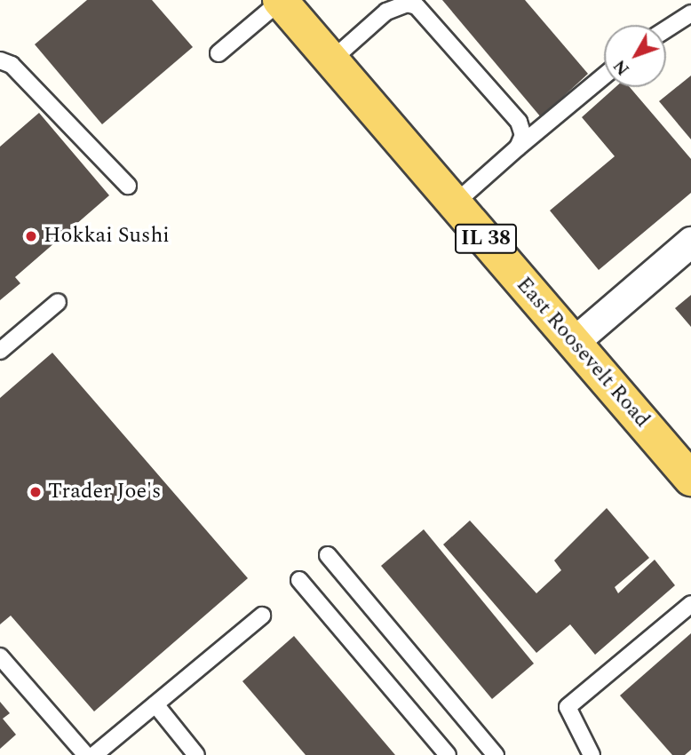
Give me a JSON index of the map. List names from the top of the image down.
{
  "streets": {
    "main road": ["IL 38", "East Roosevelt Road"]
  },
  "places": ["Hokkai Sushi", "Trader Joe's"],
  "north": "bottom left"
}
